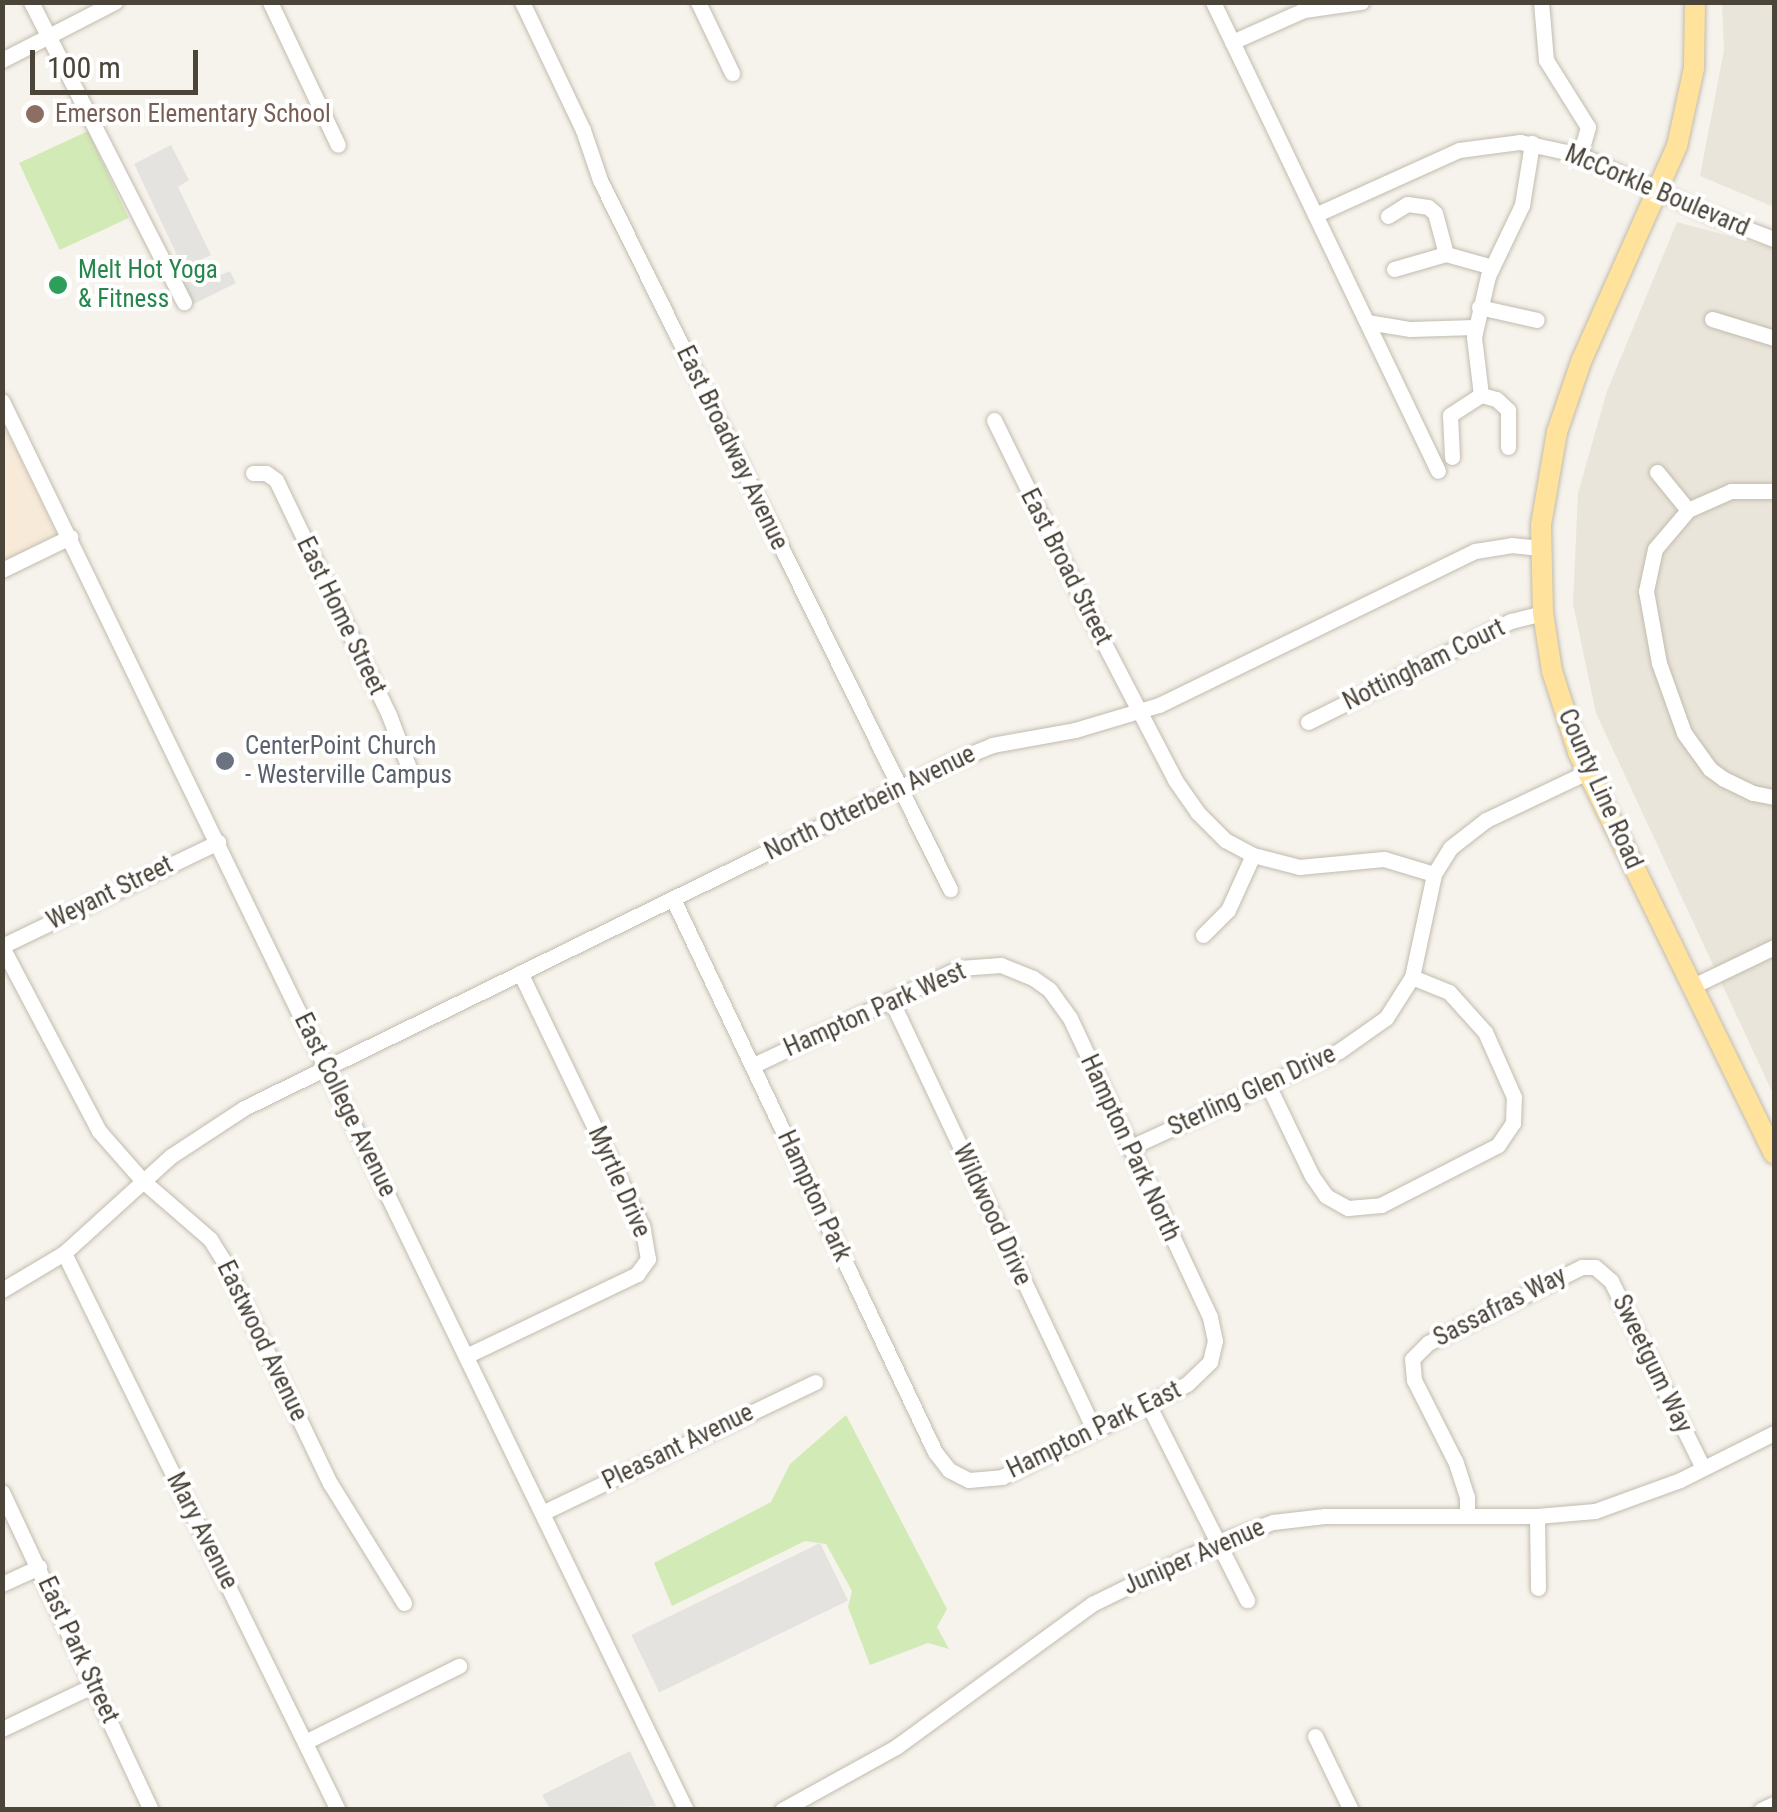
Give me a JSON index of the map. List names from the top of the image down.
{
  "streets": {
    "main road": ["County Line Road"],
    "street": [
      "McCorkle Boulevard",
      "East Broadway Avenue",
      "East Broad Street",
      "East Home Street",
      "Nottingham Court",
      "North Otterbein Avenue",
      "Weyant Street",
      "Hampton Park West",
      "Sterling Glen Drive",
      "East College Avenue",
      "Hampton Park North",
      "Myrtle Drive",
      "Hampton Park",
      "Wildwood Drive",
      "Sassafras Way",
      "Eastwood Avenue",
      "Sweetgum Way",
      "Hampton Park East",
      "Pleasant Avenue",
      "Mary Avenue",
      "Juniper Avenue",
      "East Park Street"
    ]
  },
  "crossings": [
    ["McCorkle Boulevard", "County Line Road"],
    ["East Broadway Avenue", "North Otterbein Avenue"],
    ["East Broad Street", "North Otterbein Avenue"],
    ["Nottingham Court", "County Line Road"],
    ["County Line Road", "North Otterbein Avenue"],
    ["County Line Road", "Sterling Glen Drive"],
    ["North Otterbein Avenue", "East College Avenue"],
    ["North Otterbein Avenue", "Myrtle Drive"],
    ["North Otterbein Avenue", "Hampton Park"],
    ["North Otterbein Avenue", "Eastwood Avenue"],
    ["North Otterbein Avenue", "Mary Avenue"],
    ["Weyant Street", "East College Avenue"],
    ["Weyant Street", "Eastwood Avenue"],
    ["Hampton Park West", "Hampton Park North"],
    ["Hampton Park West", "Hampton Park"],
    ["Hampton Park West", "Wildwood Drive"],
    ["Sterling Glen Drive", "Hampton Park North"],
    ["East College Avenue", "Myrtle Drive"],
    ["East College Avenue", "Pleasant Avenue"],
    ["Hampton Park North", "Hampton Park East"],
    ["Hampton Park", "Hampton Park East"],
    ["Wildwood Drive", "Hampton Park East"],
    ["Sassafras Way", "Sweetgum Way"],
    ["Sassafras Way", "Juniper Avenue"],
    ["Sweetgum Way", "Juniper Avenue"]
  ],
  "places": ["Emerson Elementary School", "Melt Hot Yoga & Fitness", "CenterPoint Church - Westerville Campus"],
  "scale_bar": "100 m"
}
